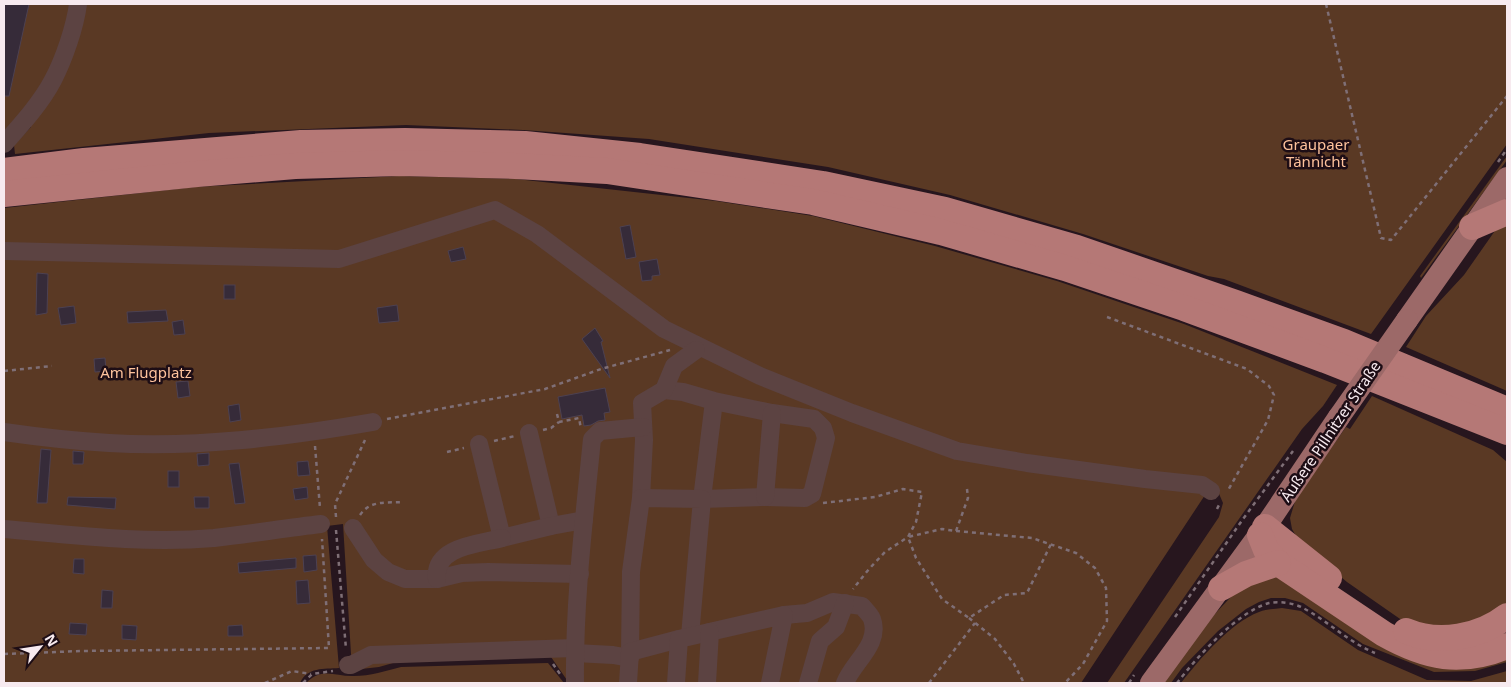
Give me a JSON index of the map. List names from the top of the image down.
{
  "streets": {
    "main road": ["Äußere Pillnitzer Straße"]
  },
  "parks": ["Graupaer Tännicht", "Am Flugplatz"],
  "north": "top right"
}
